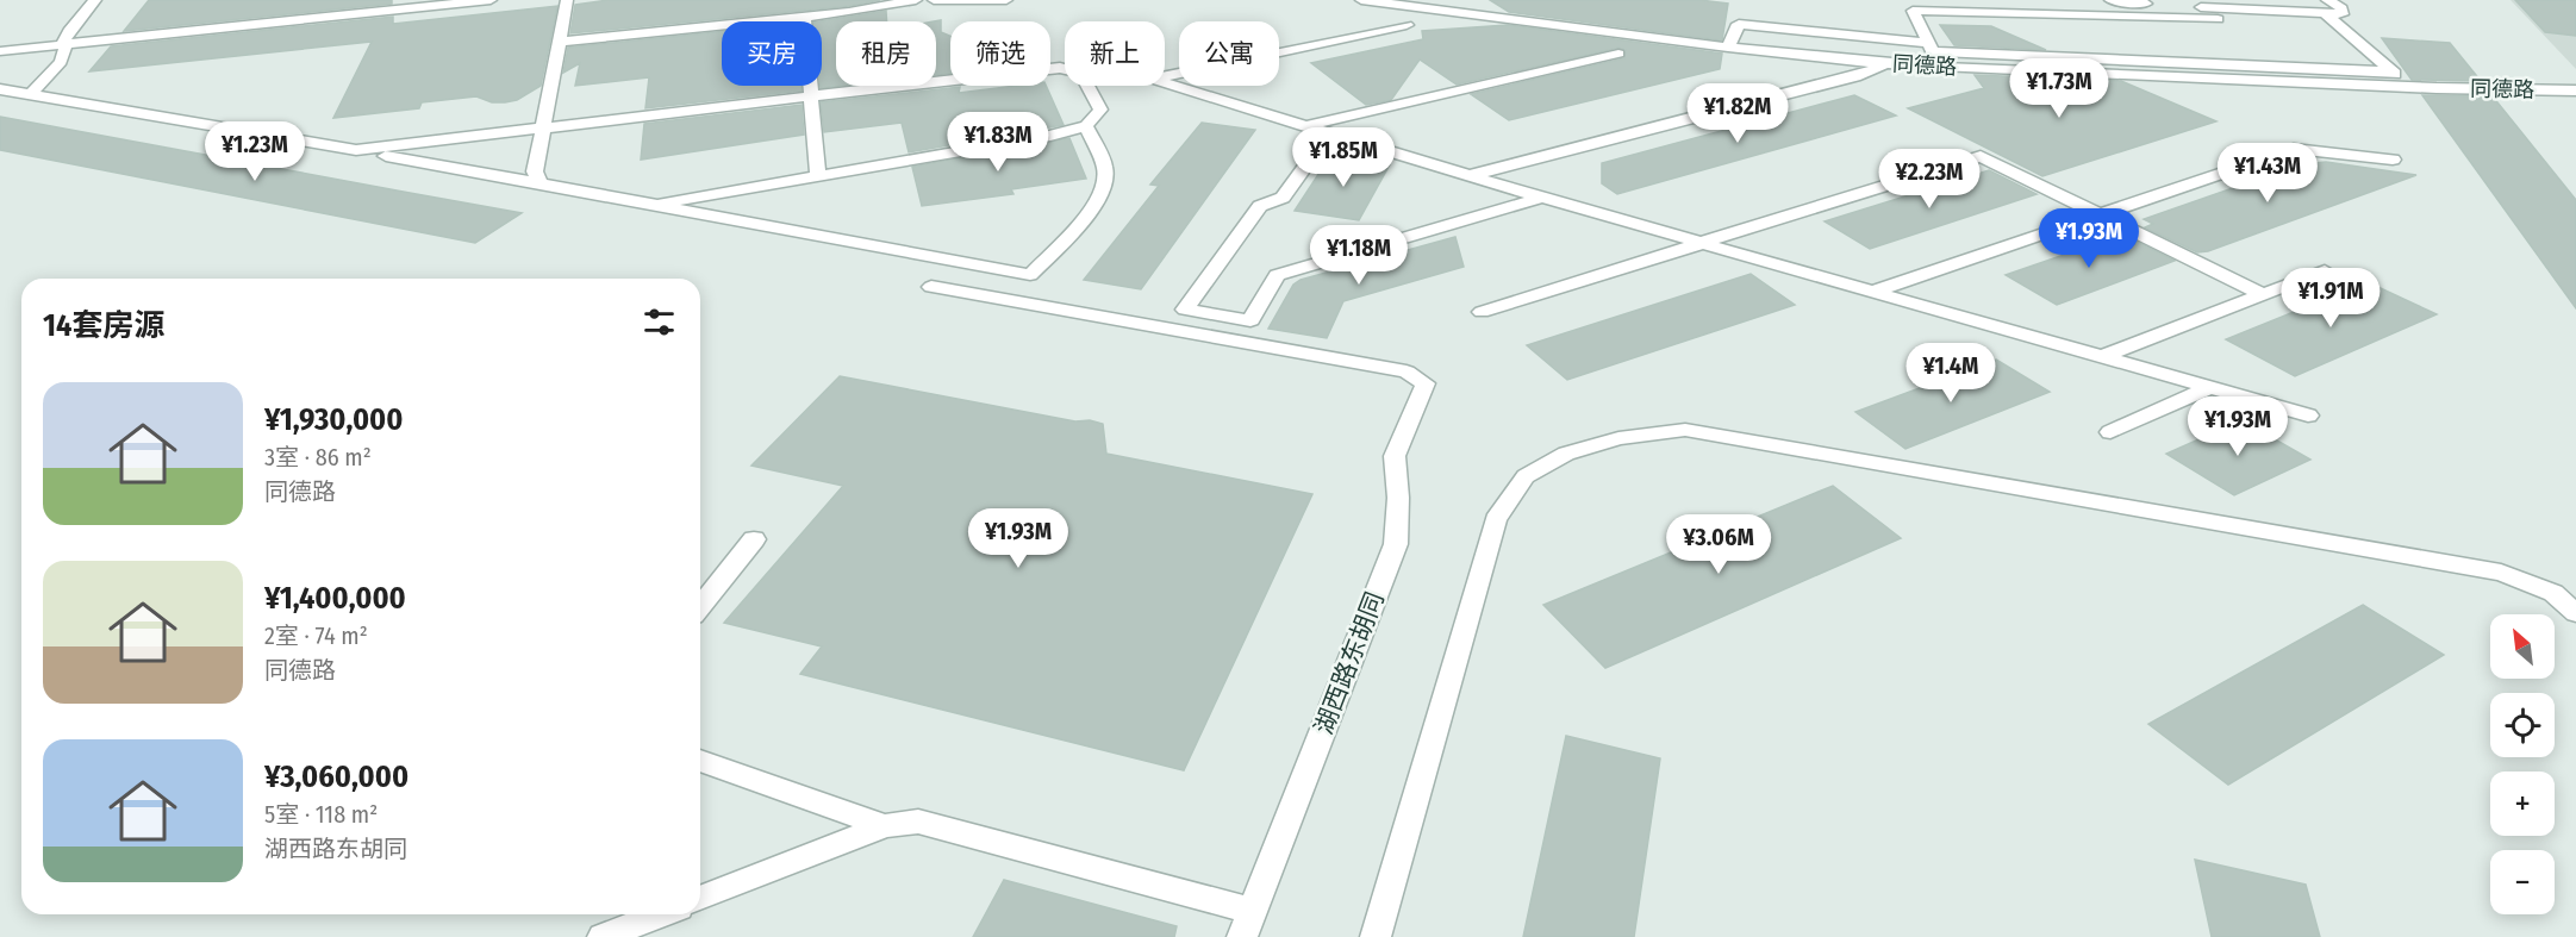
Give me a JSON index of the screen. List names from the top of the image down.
{
  "streets": {
    "street": ["同德路", "湖西路东胡同"]
  },
  "north": "top left",
  "page": {
    "chip": [
      "买房",
      "租房",
      "筛选",
      "新上",
      "公寓"
    ],
    "price": [
      "¥1.73M",
      "¥1.82M",
      "¥1.83M",
      "¥1.23M",
      "¥1.85M",
      "¥1.43M",
      "¥2.23M",
      "¥1.93M",
      "¥1.18M",
      "¥1.91M",
      "¥1.4M",
      "¥1.93M",
      "¥1.93M",
      "¥3.06M"
    ],
    "heading": "14套房源",
    "list": [
      {
        "name": "¥1,930,000",
        "note": "3室 · 86 m² · 同德路"
      },
      {
        "name": "¥1,400,000",
        "note": "2室 · 74 m² · 同德路"
      },
      {
        "name": "¥3,060,000",
        "note": "5室 · 118 m² · 湖西路东胡同"
      }
    ],
    "map_buttons": ["+", "−"]
  }
}
